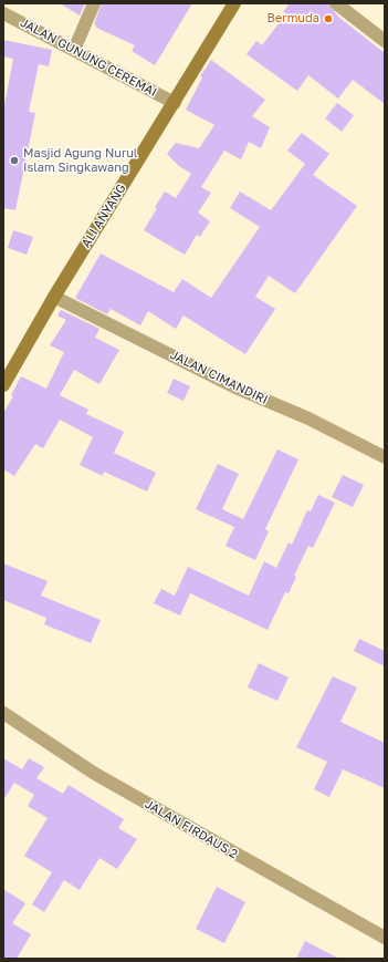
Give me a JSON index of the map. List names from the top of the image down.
{
  "streets": {
    "street": [
      "JALAN GUNUNG CEREMAI",
      "ALI ANYANG",
      "JALAN CIMANDIRI",
      "JALAN FIRDAUS 2"
    ]
  },
  "crossings": [
    ["JALAN GUNUNG CEREMAI", "ALI ANYANG"],
    ["ALI ANYANG", "JALAN CIMANDIRI"]
  ],
  "places": ["Bermuda", "Masjid Agung Nurul Islam Singkawang"]
}
